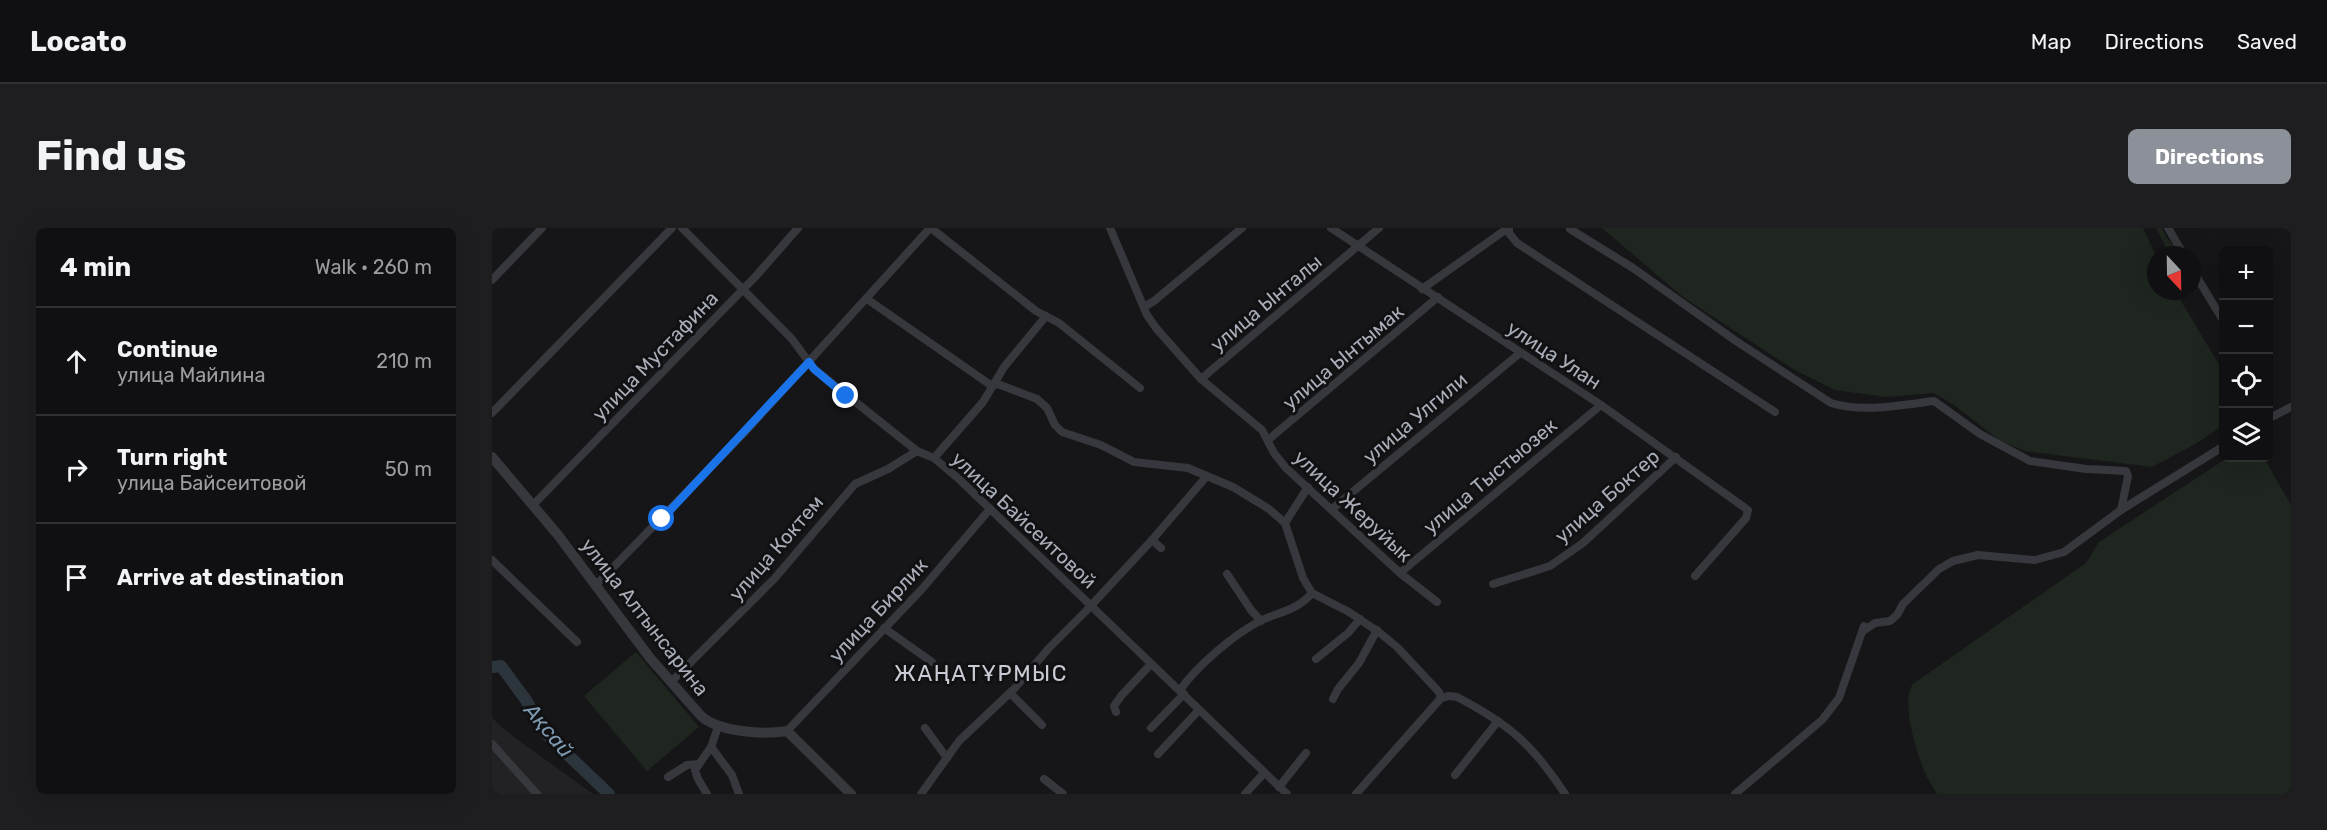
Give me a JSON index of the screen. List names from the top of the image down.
{
  "streets": {
    "street": [
      "улица Ынталы",
      "улица Улан",
      "улица Мустафина",
      "улица Ынтымак",
      "улица Улгили",
      "улица Тыстыозек",
      "улица Боктер",
      "улица Жеруйык",
      "улица Байсеитовой",
      "улица Коктем",
      "улица Бирлик",
      "улица Алтынсарина"
    ]
  },
  "crossings": [
    ["улица Ынталы", "улица Улан"],
    ["улица Ынталы", "улица Жеруйык"],
    ["улица Улан", "улица Ынтымак"],
    ["улица Улан", "улица Улгили"],
    ["улица Улан", "улица Тыстыозек"],
    ["улица Улан", "улица Боктер"],
    ["улица Мустафина", "улица Байсеитовой"],
    ["улица Мустафина", "улица Алтынсарина"],
    ["улица Ынтымак", "улица Жеруйык"],
    ["улица Улгили", "улица Жеруйык"],
    ["улица Тыстыозек", "улица Жеруйык"],
    ["улица Байсеитовой", "улица Коктем"],
    ["улица Байсеитовой", "улица Бирлик"],
    ["улица Коктем", "улица Алтынсарина"]
  ],
  "districts": ["ЖАҢАТҰРМЫС"],
  "water": ["Ақсай"],
  "north": "bottom",
  "page": {
    "header": "Locato",
    "nav": ["Map", "Directions", "Saved"],
    "buttons": "Directions",
    "title": "Find us",
    "heading": ["4 min", "Walk · 260 m"],
    "map_buttons": ["+", "−"],
    "list": [
      ["Continue", "улица Майлина", "210 m"],
      ["Turn right", "улица Байсеитовой", "50 m"],
      "Arrive at destination"
    ]
  }
}
